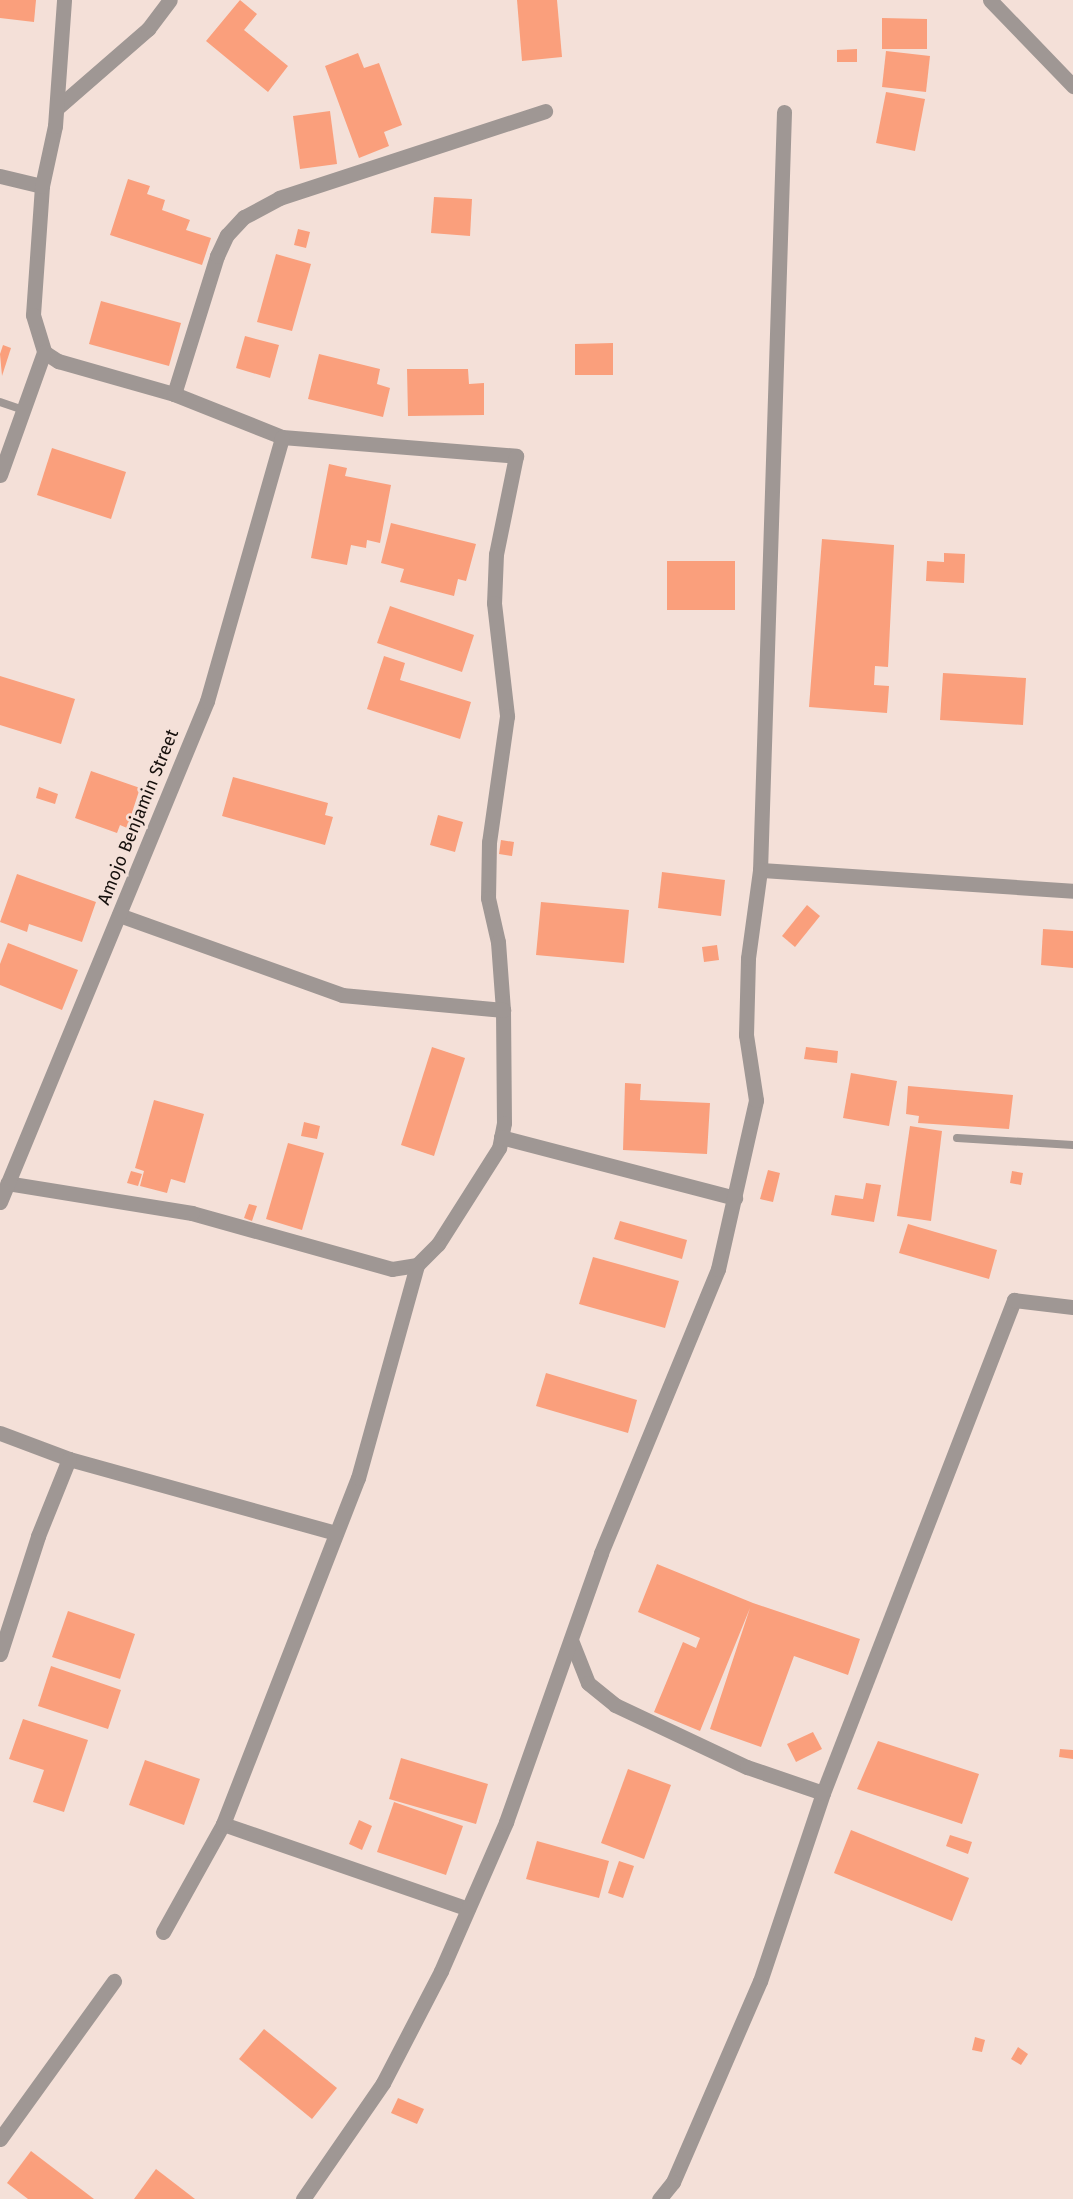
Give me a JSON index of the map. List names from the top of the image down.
{
  "streets": {
    "street": ["Amojo Benjamin Street"]
  }
}
